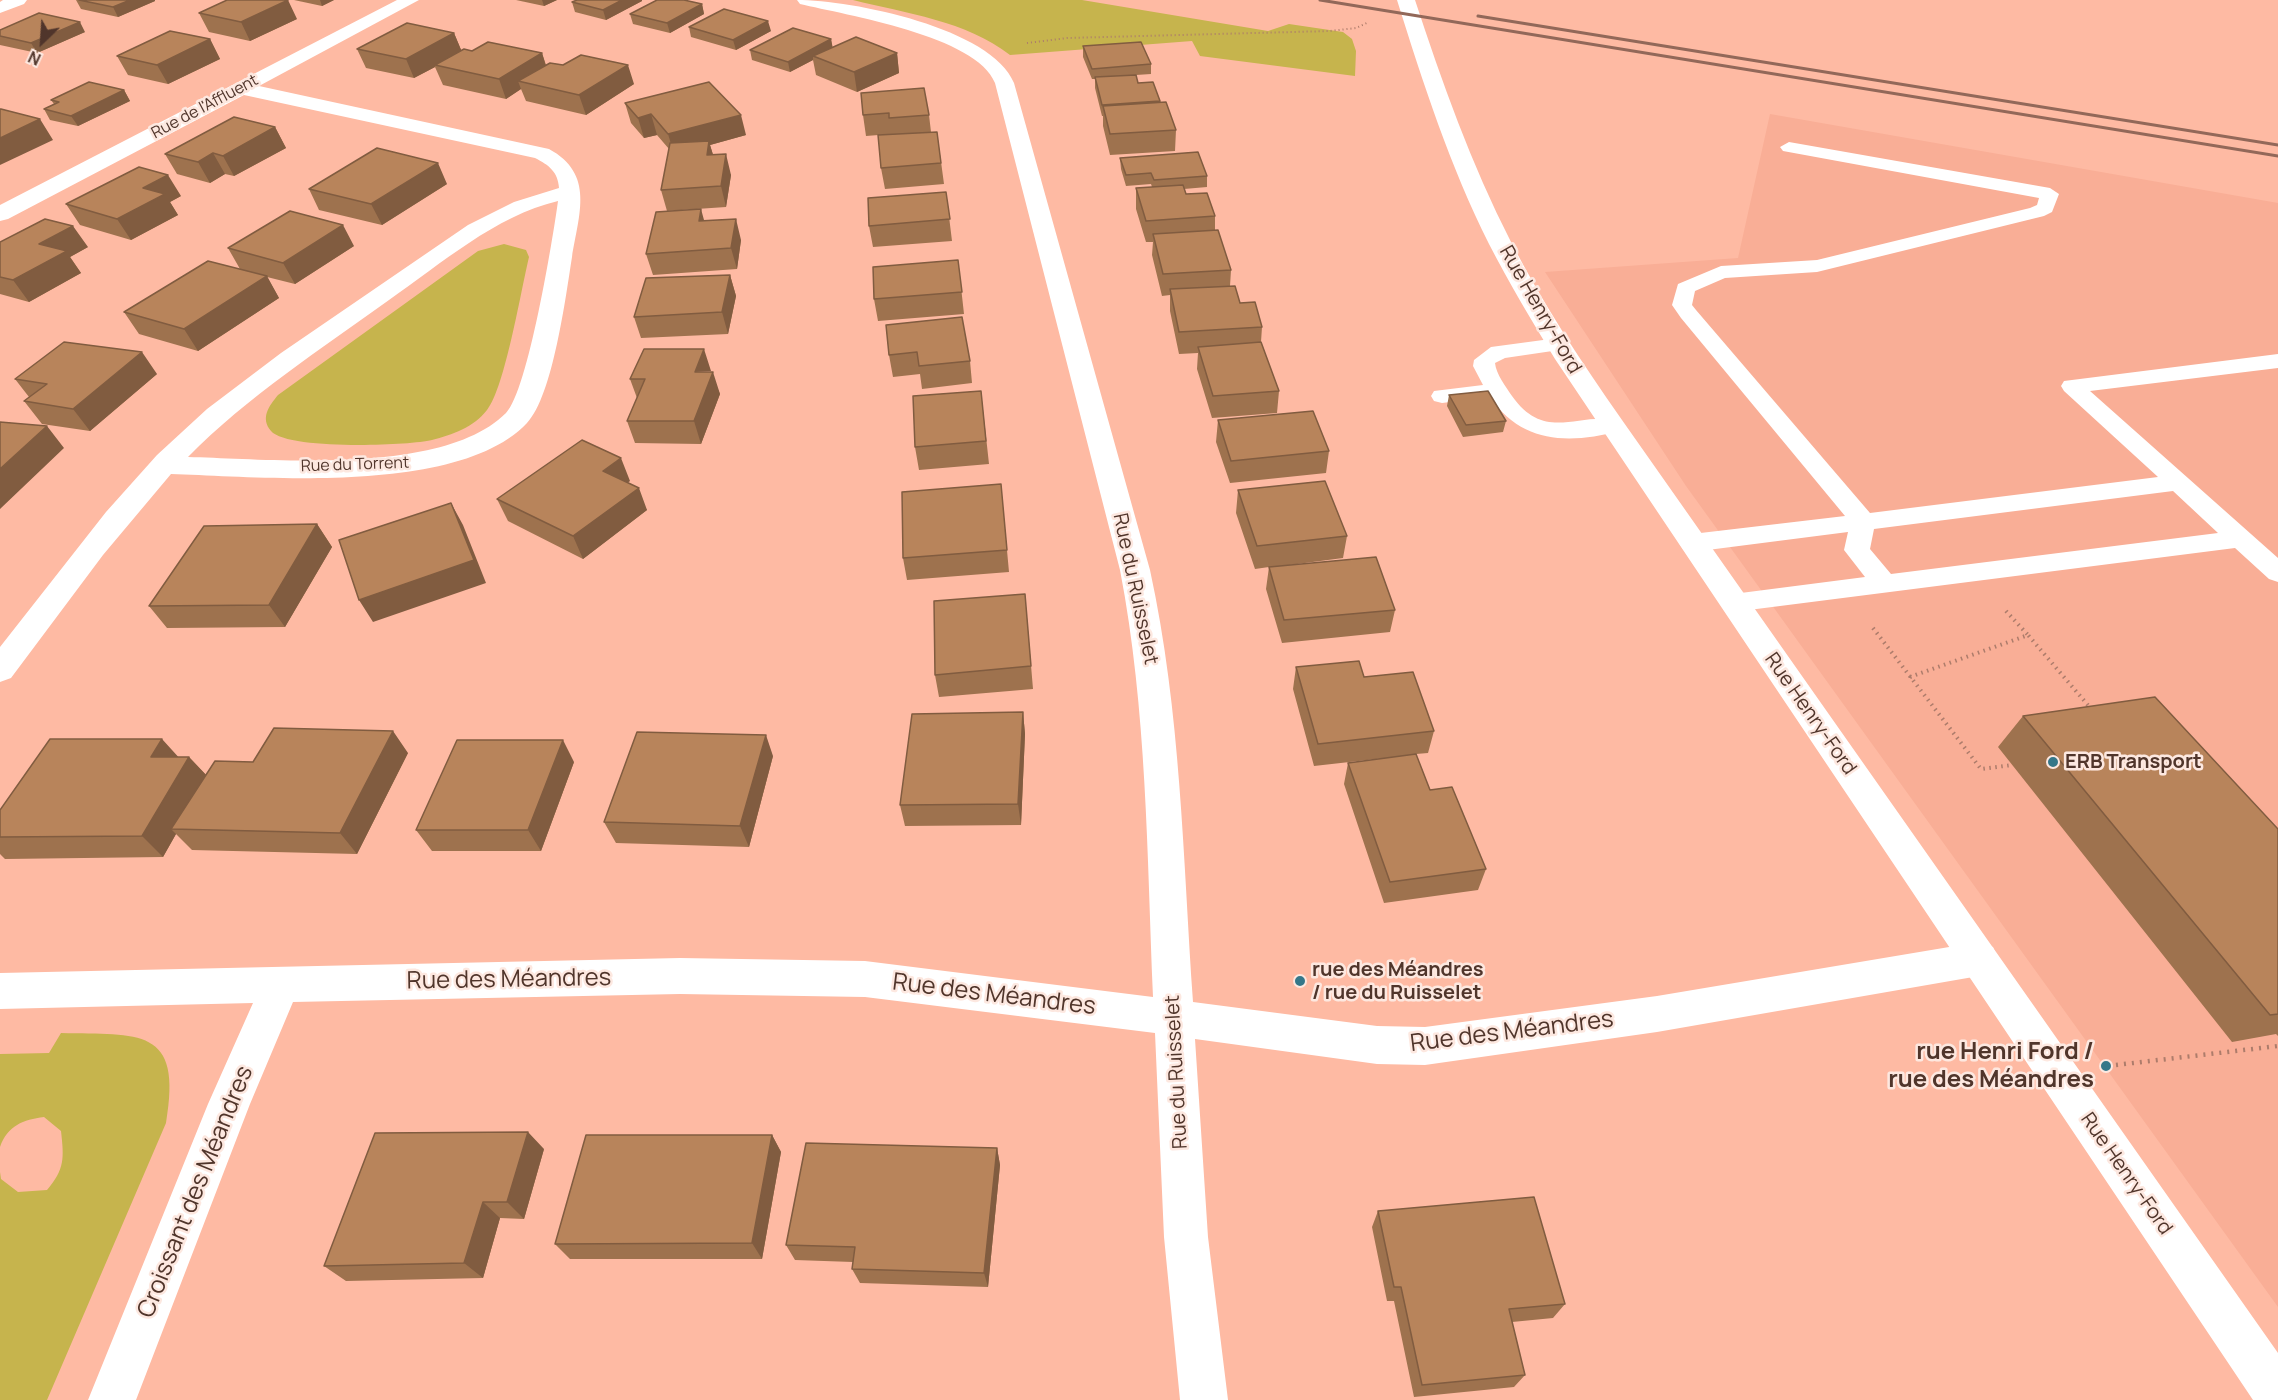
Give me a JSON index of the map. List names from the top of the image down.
{
  "streets": {
    "street": [
      "Rue de l'Affluent",
      "Rue Henry-Ford",
      "Rue du Torrent",
      "Rue du Ruisselet",
      "Rue des Méandres",
      "Croissant des Méandres"
    ]
  },
  "crossings": [
    ["Rue de l'Affluent", "Rue du Torrent"],
    ["Rue Henry-Ford", "Rue des Méandres"],
    ["Rue du Ruisselet", "Rue des Méandres"],
    ["Rue des Méandres", "Croissant des Méandres"]
  ],
  "places": ["ERB Transport", "rue des Méandres / rue du Ruisselet", "rue Henri Ford / rue des Méandres"],
  "north": "bottom left"
}
